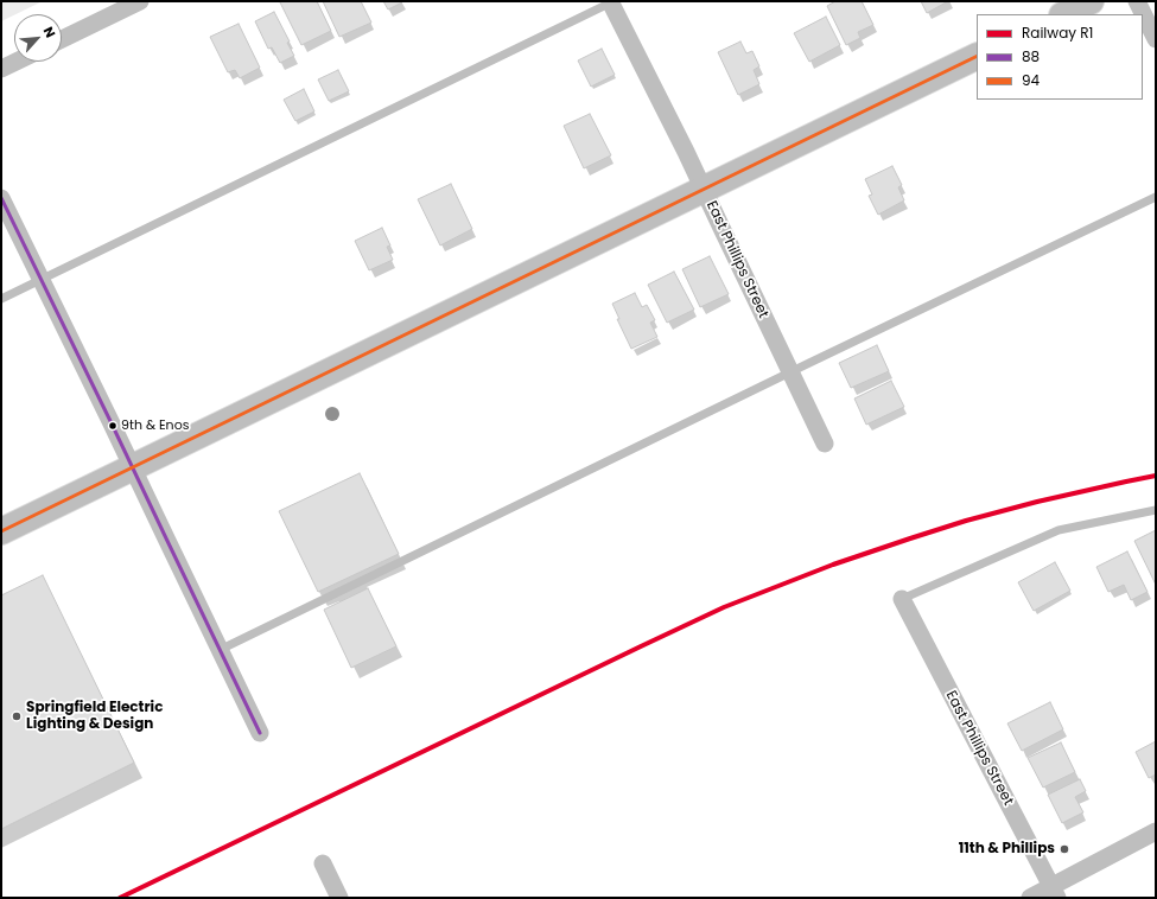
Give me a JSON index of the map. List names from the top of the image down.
{
  "streets": {
    "street": ["East Phillips Street"]
  },
  "places": ["9th & Enos", "Springfield Electric Lighting & Design", "11th & Phillips"],
  "lines": ["transit line 94", "transit line 88", "rail line R1"],
  "legend": ["Railway R1", "88", "94"],
  "north": "top right"
}
